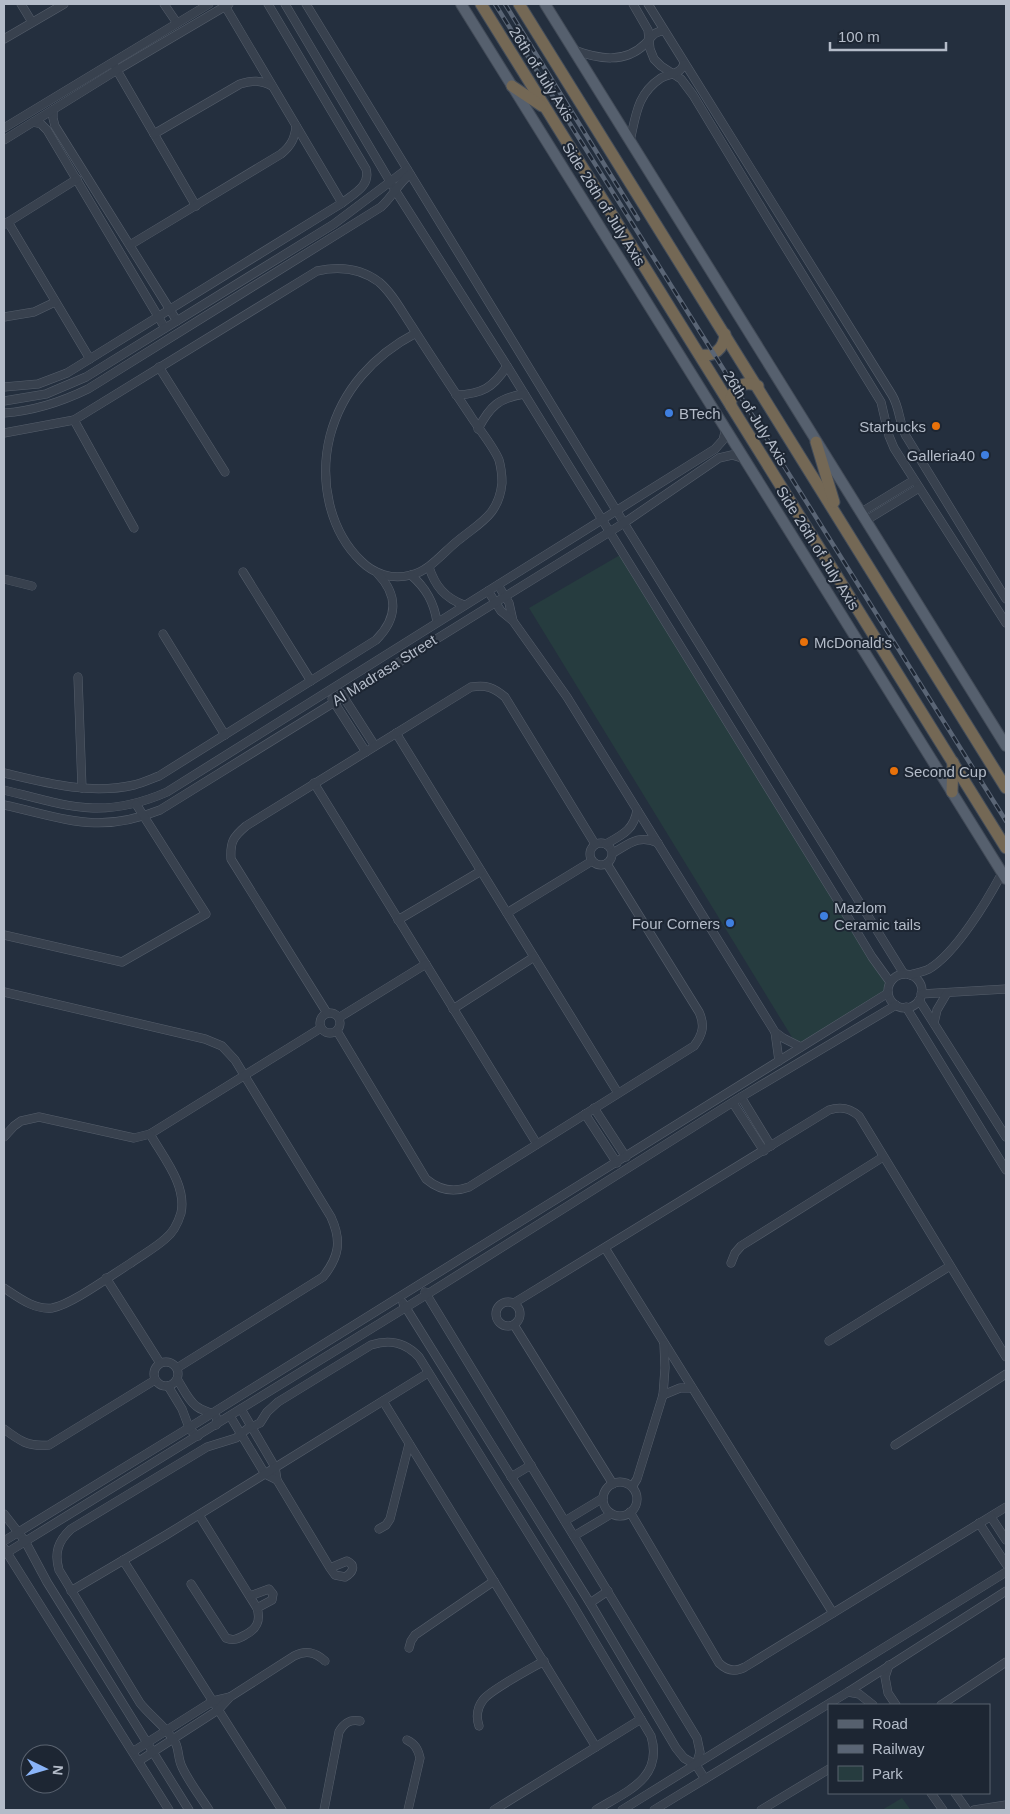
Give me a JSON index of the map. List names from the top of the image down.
{
  "streets": {
    "highway": ["26th of July Axis"],
    "main road": ["Side 26th of July Axis"],
    "street": ["Al Madrasa Street"]
  },
  "crossings": [
    ["Side 26th of July Axis", "Al Madrasa Street"]
  ],
  "places": [
    "BTech",
    "Starbucks",
    "Galleria40",
    "McDonald's",
    "Second Cup",
    "Mazlom Ceramic tails",
    "Four Corners"
  ],
  "legend": ["Road", "Railway", "Park"],
  "scale_bar": "100 m",
  "north": "right"
}
